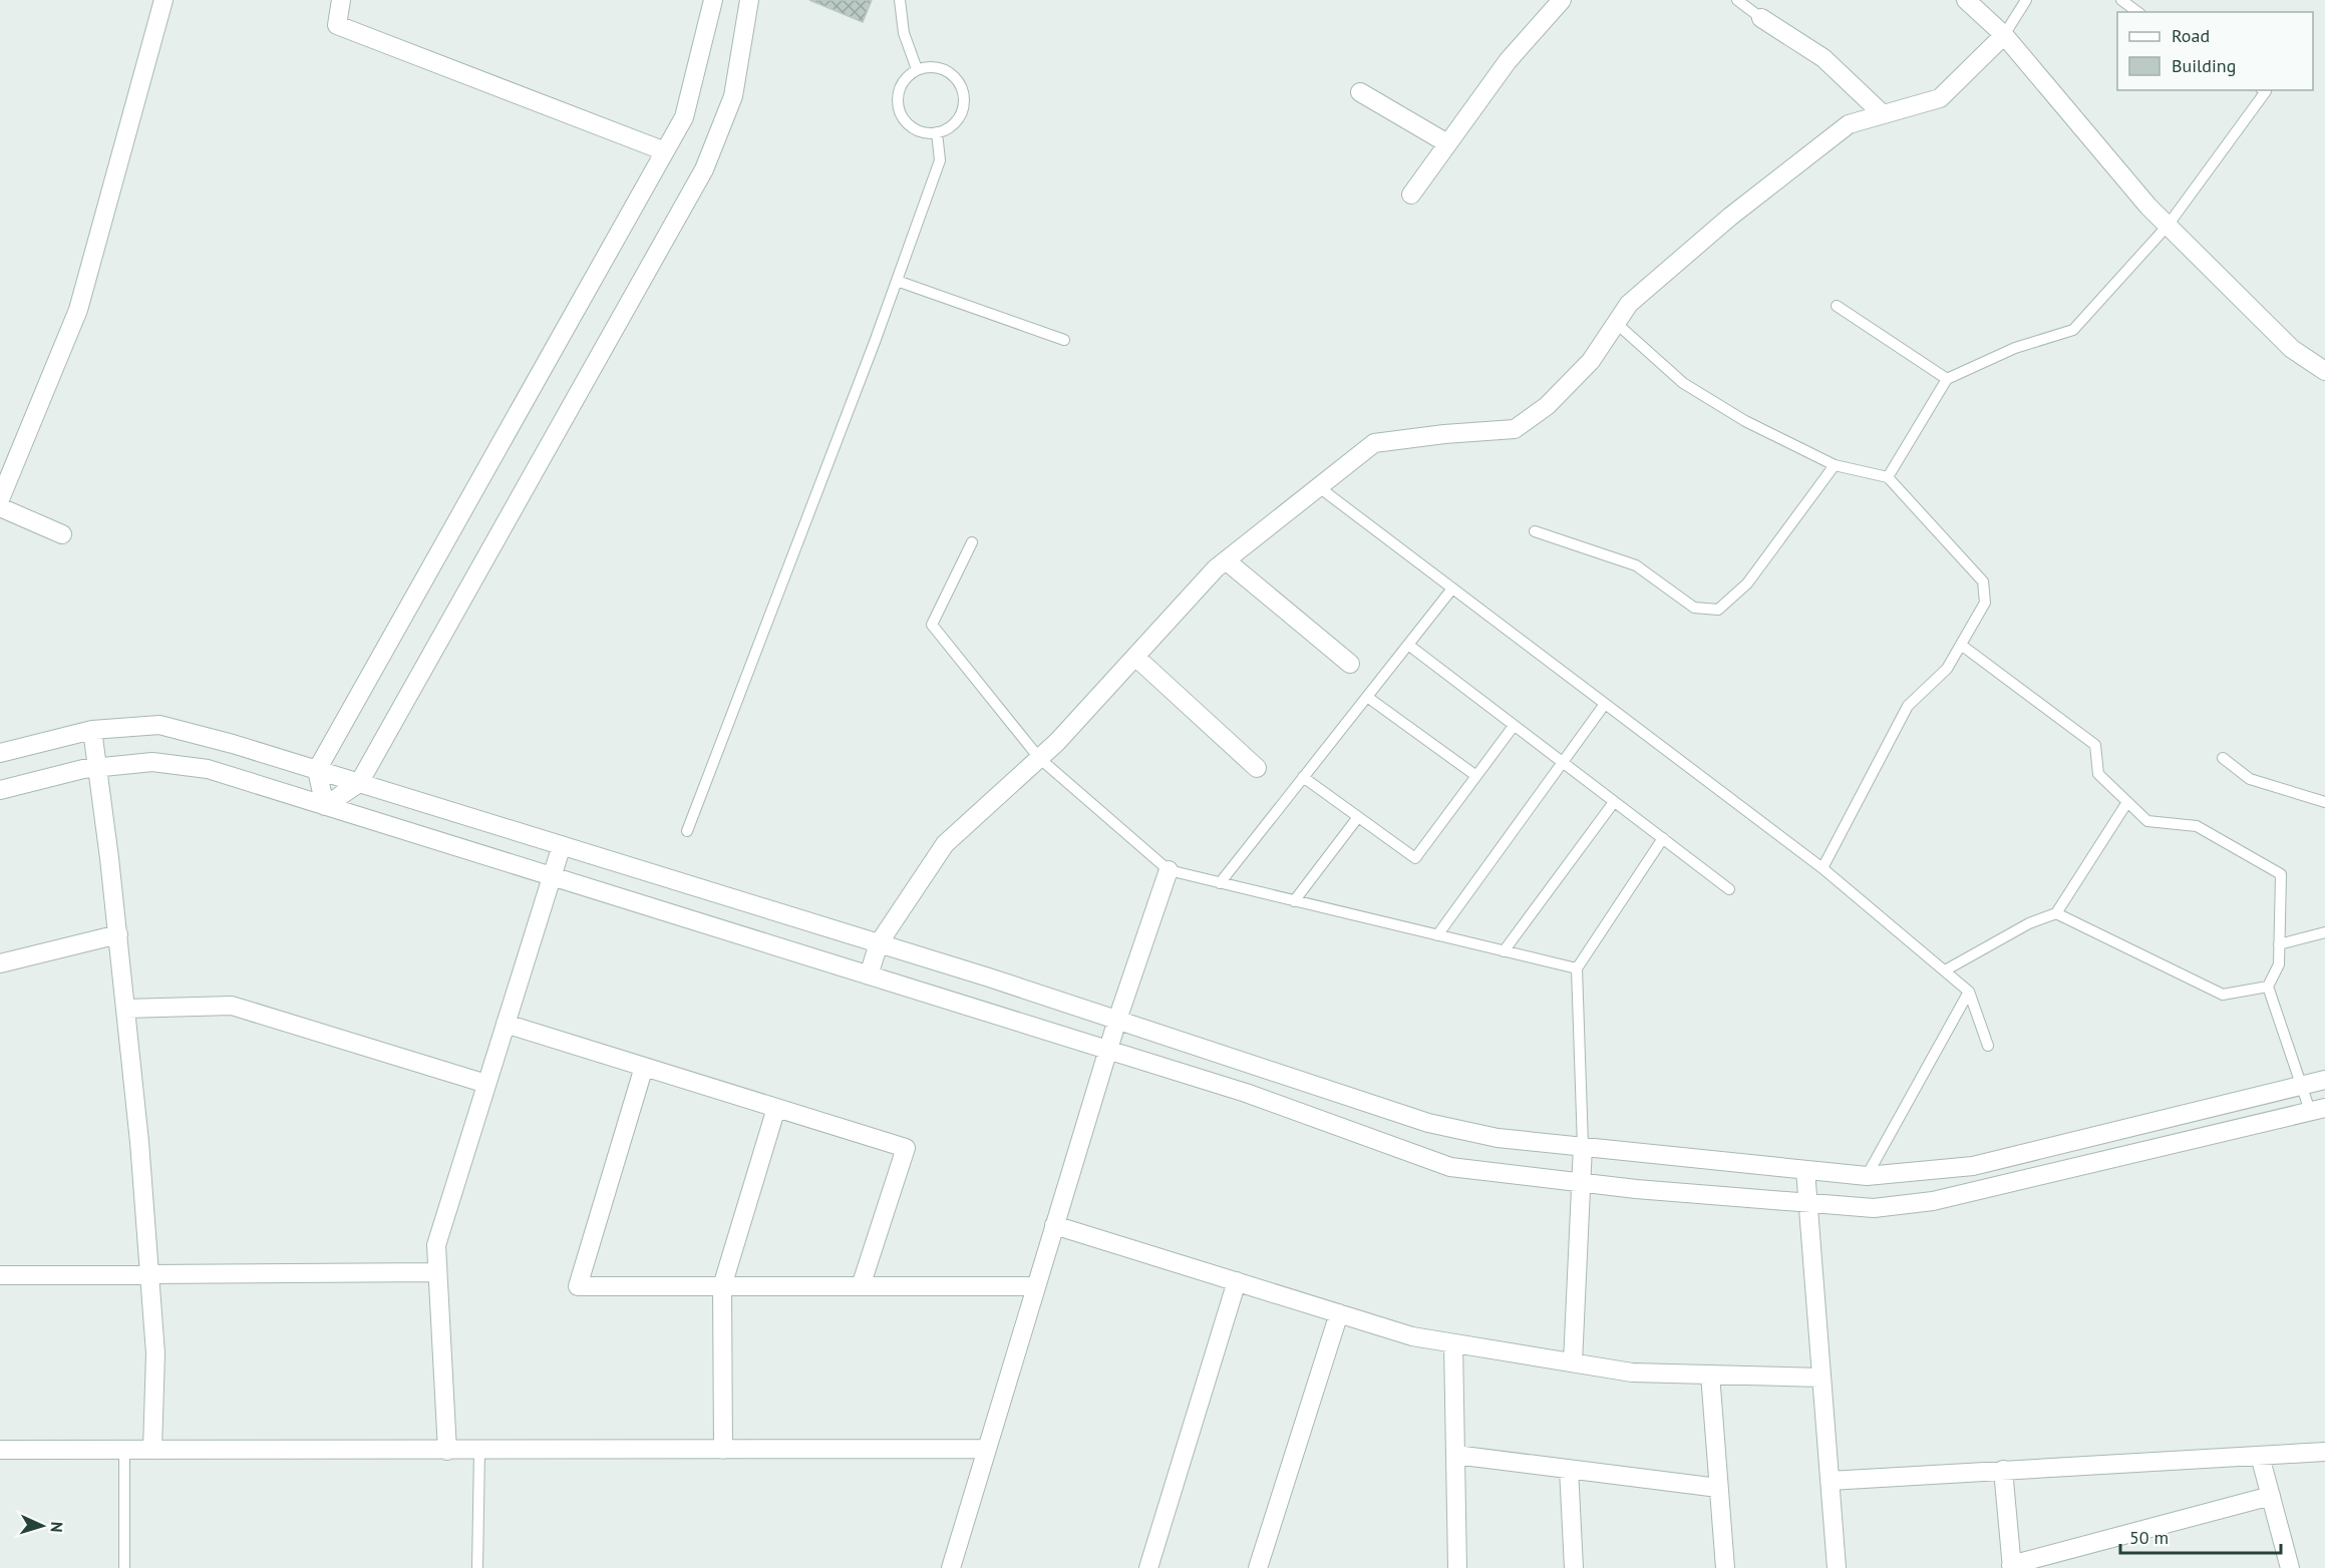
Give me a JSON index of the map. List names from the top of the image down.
{
  "legend": ["Road", "Building"],
  "scale_bar": "50 m",
  "north": "right"
}
